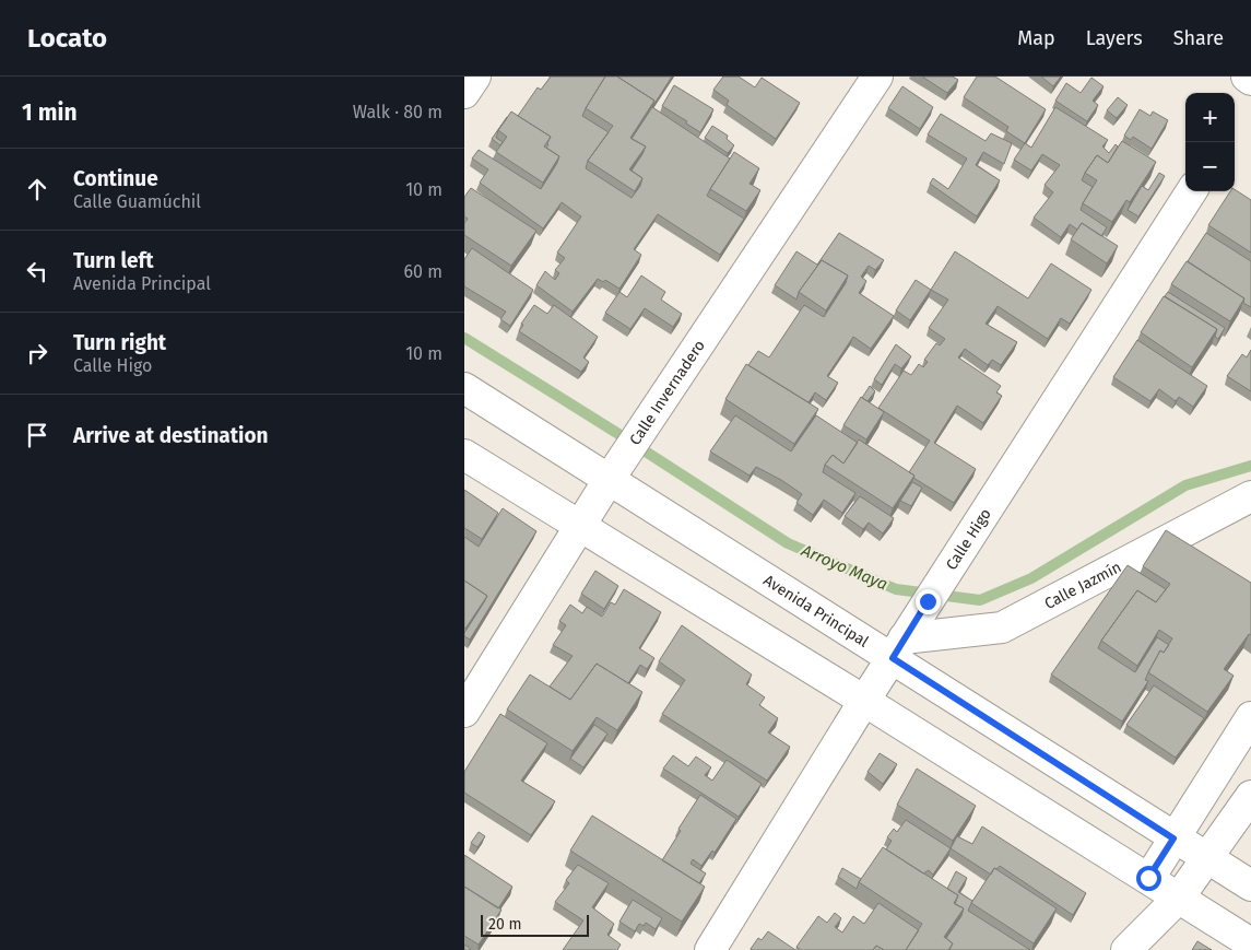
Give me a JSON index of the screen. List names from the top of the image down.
{
  "streets": {
    "street": [
      "Calle Invernadero",
      "Calle Higo",
      "Calle Jazmín",
      "Avenida Principal"
    ]
  },
  "crossings": [
    ["Calle Invernadero", "Avenida Principal"],
    ["Calle Higo", "Calle Jazmín"],
    ["Calle Higo", "Avenida Principal"],
    ["Calle Jazmín", "Avenida Principal"]
  ],
  "water": ["Arroyo Maya"],
  "scale_bar": "20 m",
  "page": {
    "header": "Locato",
    "nav": ["Map", "Layers", "Share"],
    "heading": ["1 min", "Walk · 80 m"],
    "map_buttons": ["+", "−"],
    "list": [
      ["Continue", "Calle Guamúchil", "10 m"],
      ["Turn left", "Avenida Principal", "60 m"],
      ["Turn right", "Calle Higo", "10 m"],
      "Arrive at destination"
    ],
    "scale": "20 m"
  }
}
